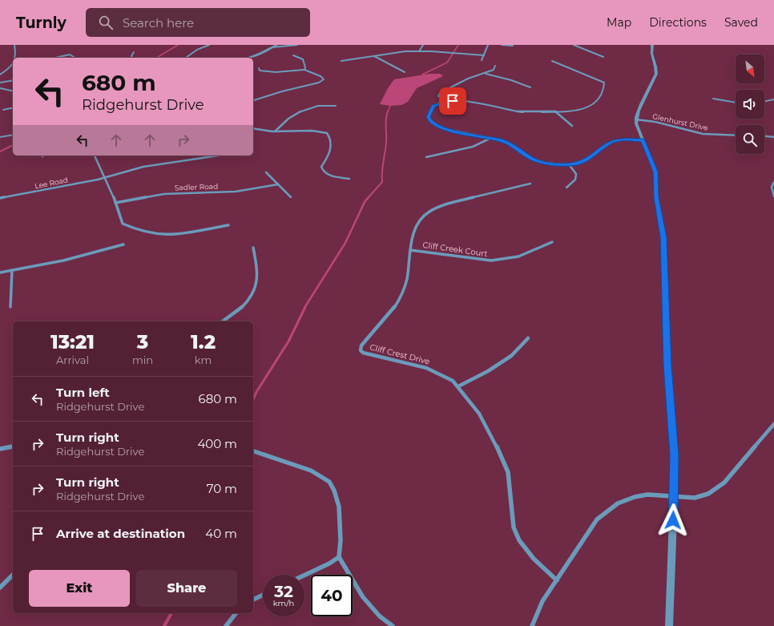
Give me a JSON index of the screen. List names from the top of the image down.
{
  "streets": {
    "street": [
      "Glenhurst Drive",
      "Lee Road",
      "Sadler Road",
      "Cliff Creek Court",
      "Cliff Crest Drive"
    ]
  },
  "crossings": [
    ["Cliff Creek Court", "Cliff Crest Drive"]
  ],
  "north": "bottom right",
  "page": {
    "header": "Turnly",
    "search": "Search here",
    "nav": ["Map", "Directions", "Saved"],
    "turn": ["680 m", "Ridgehurst Drive"],
    "eta": [
      "13:21",
      "Arrival",
      "3",
      "min",
      "1.2",
      "km"
    ],
    "list": [
      {
        "name": "Turn left",
        "note": "Ridgehurst Drive",
        "value": "680 m"
      },
      {
        "name": "Turn right",
        "note": "Ridgehurst Drive",
        "value": "400 m"
      },
      {
        "name": "Turn right",
        "note": "Ridgehurst Drive",
        "value": "70 m"
      },
      {
        "name": "Arrive at destination",
        "value": "40 m"
      }
    ],
    "buttons": ["Exit", "Share"],
    "speed": "32 km/h",
    "limit": "40"
  }
}
